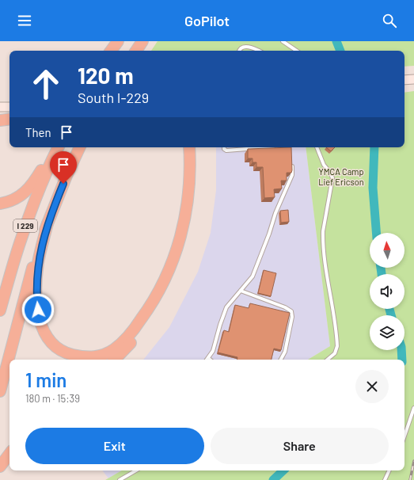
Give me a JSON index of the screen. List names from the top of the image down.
{
  "streets": {
    "highway": ["I 229"]
  },
  "parks": ["YMCA Camp Lief Ericson"],
  "north": "top",
  "page": {
    "header": "GoPilot",
    "turn": ["120 m", "South I-229"],
    "then": "Then",
    "heading": ["1 min", "180 m · 15:39"],
    "buttons": ["Exit", "Share"]
  }
}
